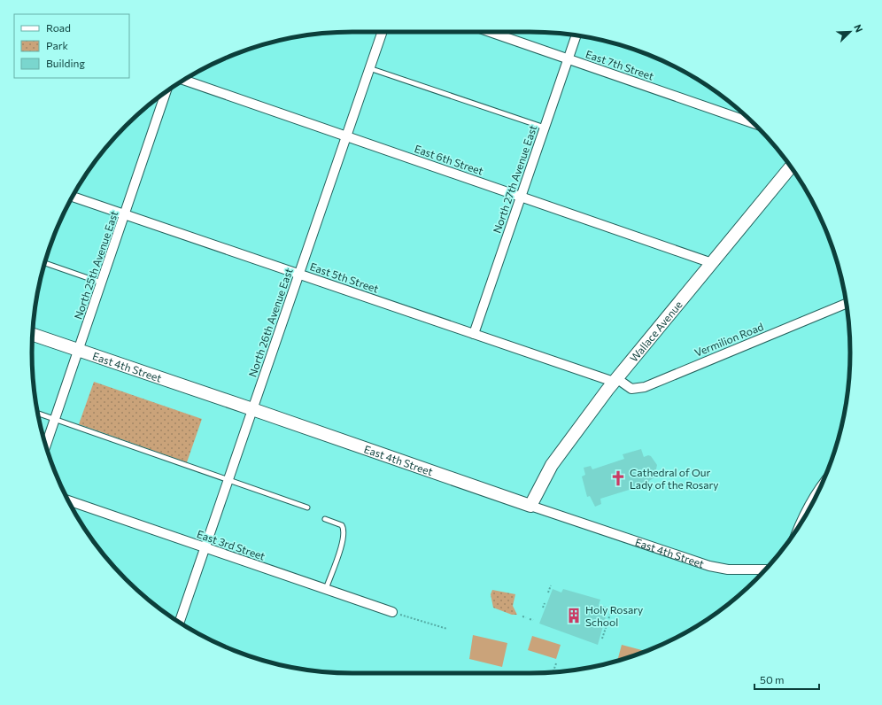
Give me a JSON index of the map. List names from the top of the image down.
{
  "streets": {
    "main road": ["Wallace Avenue", "East 4th Street"],
    "street": [
      "East 7th Street",
      "East 6th Street",
      "North 27th Avenue East",
      "North 25th Avenue East",
      "East 5th Street",
      "North 26th Avenue East",
      "Vermilion Road",
      "East 3rd Street"
    ]
  },
  "crossings": [
    ["East 7th Street", "North 27th Avenue East"],
    ["East 6th Street", "North 27th Avenue East"],
    ["East 6th Street", "North 26th Avenue East"],
    ["East 6th Street", "Wallace Avenue"],
    ["North 27th Avenue East", "East 5th Street"],
    ["North 25th Avenue East", "East 5th Street"],
    ["North 25th Avenue East", "East 4th Street"],
    ["East 5th Street", "North 26th Avenue East"],
    ["East 5th Street", "Wallace Avenue"],
    ["East 5th Street", "Vermilion Road"],
    ["North 26th Avenue East", "East 4th Street"],
    ["North 26th Avenue East", "East 3rd Street"],
    ["Wallace Avenue", "Vermilion Road"],
    ["Wallace Avenue", "East 4th Street"]
  ],
  "places": {
    "church": ["Cathedral of Our Lady of the Rosary"],
    "building": ["Holy Rosary School"]
  },
  "legend": ["Road", "Park", "Building"],
  "scale_bar": "50 m",
  "north": "top right"
}
